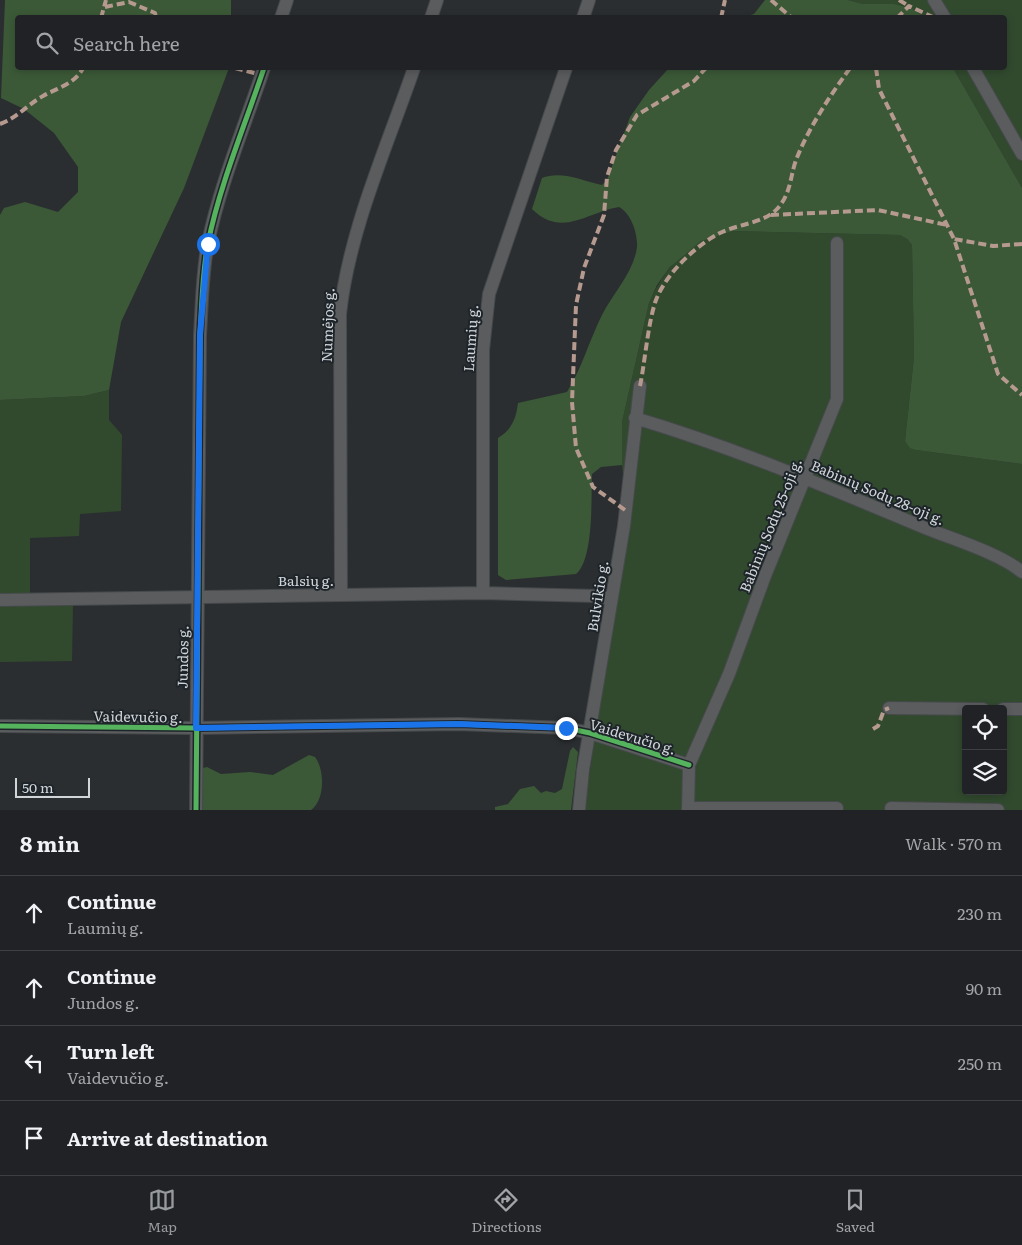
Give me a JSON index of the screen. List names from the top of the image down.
{
  "streets": {
    "street": [
      "Numėjos g.",
      "Laumių g.",
      "Babinių Sodų 28-oji g.",
      "Babinių Sodų 25-oji g.",
      "Balsių g.",
      "Bulvikio g.",
      "Jundos g.",
      "Vaidevučio g."
    ]
  },
  "crossings": [
    ["Numėjos g.", "Balsių g."],
    ["Laumių g.", "Balsių g."],
    ["Babinių Sodų 28-oji g.", "Babinių Sodų 25-oji g."],
    ["Babinių Sodų 28-oji g.", "Bulvikio g."],
    ["Babinių Sodų 25-oji g.", "Vaidevučio g."],
    ["Balsių g.", "Bulvikio g."],
    ["Balsių g.", "Jundos g."],
    ["Bulvikio g.", "Vaidevučio g."],
    ["Jundos g.", "Vaidevučio g."]
  ],
  "scale_bar": "50 m",
  "page": {
    "search": "Search here",
    "scale": "50 m",
    "heading": ["8 min", "Walk · 570 m"],
    "list": [
      ["Continue", "Laumių g.", "230 m"],
      ["Continue", "Jundos g.", "90 m"],
      ["Turn left", "Vaidevučio g.", "250 m"],
      "Arrive at destination"
    ],
    "nav": ["Map", "Directions", "Saved"]
  }
}
